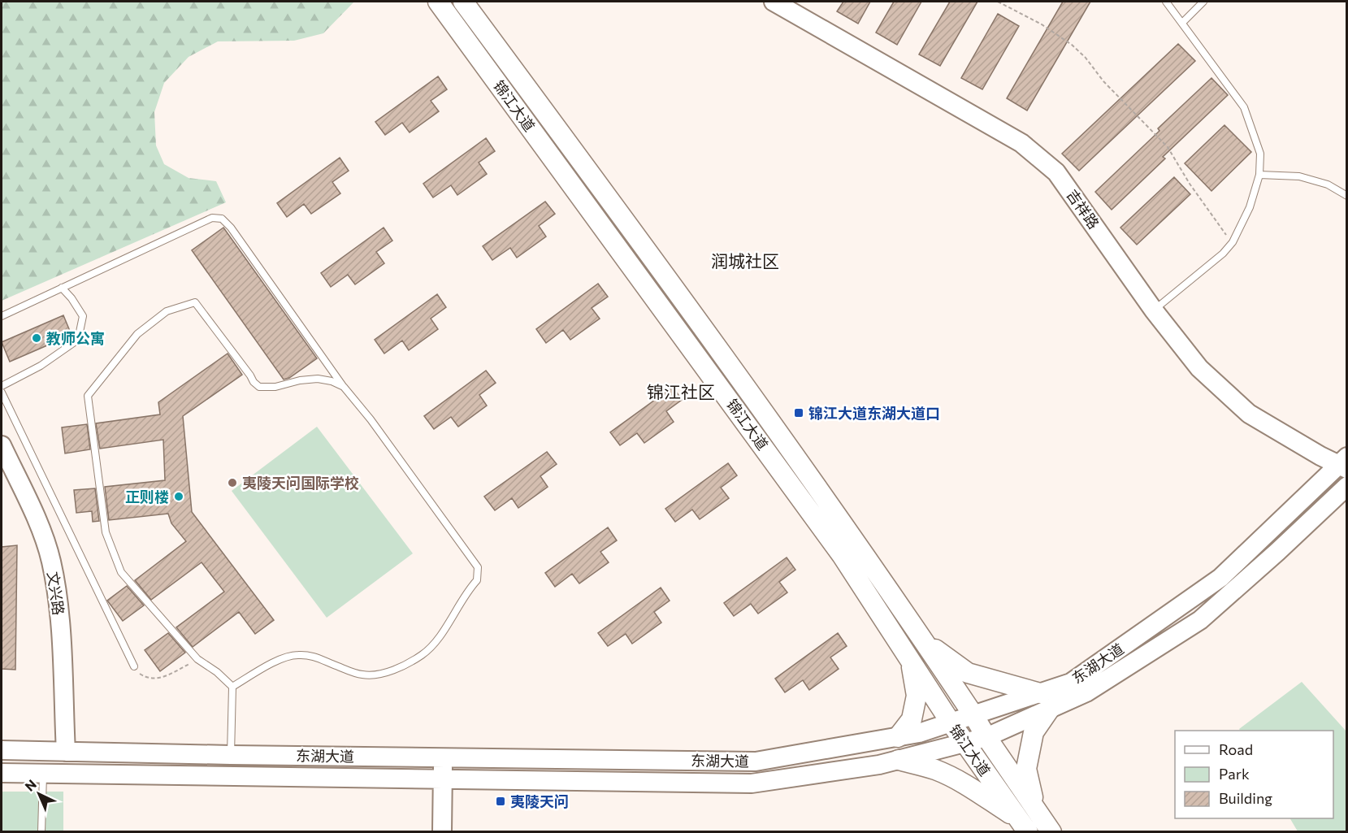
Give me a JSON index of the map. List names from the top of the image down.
{
  "streets": {
    "main road": [
      "锦江大道",
      "吉祥路",
      "文兴路",
      "东湖大道"
    ]
  },
  "crossings": [
    ["锦江大道", "东湖大道"],
    ["吉祥路", "东湖大道"],
    ["文兴路", "东湖大道"]
  ],
  "districts": ["润城社区", "锦江社区"],
  "places": {
    "other": ["教师公寓", "夷陵天问国际学校", "正则楼"],
    "transit": ["锦江大道东湖大道口", "夷陵天问"]
  },
  "legend": ["Road", "Park", "Building"],
  "north": "top left"
}
